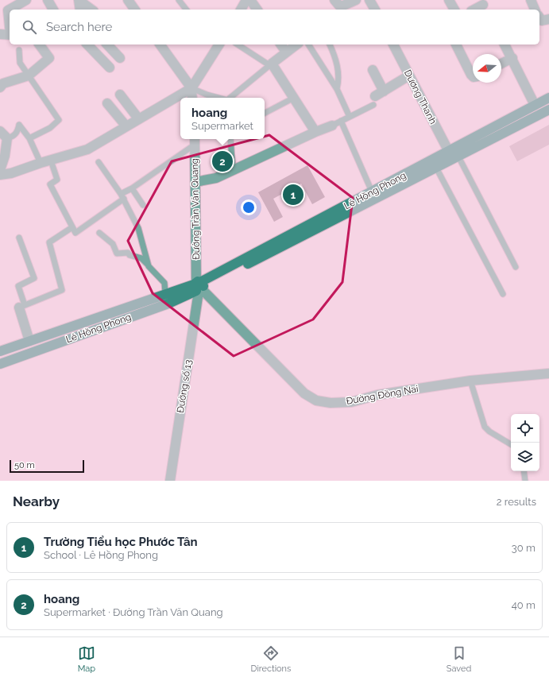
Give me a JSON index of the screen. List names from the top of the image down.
{
  "streets": {
    "main road": ["Lê Hồng Phong"],
    "street": [
      "Dương Thanh",
      "Đường Trần Văn Quang",
      "Đường số 13",
      "Đường Đồng Nai"
    ]
  },
  "crossings": [
    ["Dương Thanh", "Lê Hồng Phong"],
    ["Lê Hồng Phong", "Đường Trần Văn Quang"],
    ["Lê Hồng Phong", "Đường số 13"],
    ["Lê Hồng Phong", "Đường Đồng Nai"],
    ["Đường Trần Văn Quang", "Đường số 13"],
    ["Đường Trần Văn Quang", "Đường Đồng Nai"],
    ["Đường số 13", "Đường Đồng Nai"]
  ],
  "scale_bar": "50 m",
  "north": "left",
  "page": {
    "search": "Search here",
    "popup": ["hoang", "Supermarket"],
    "pins": ["2", "1"],
    "scale": "50 m",
    "heading": ["Nearby", "2 results"],
    "list": [
      {
        "mark": "1",
        "name": "Trường Tiểu học Phước Tân",
        "note": "School · Lê Hồng Phong",
        "value": "30 m"
      },
      {
        "mark": "2",
        "name": "hoang",
        "note": "Supermarket · Đường Trần Văn Quang",
        "value": "40 m"
      }
    ],
    "nav": ["Map", "Directions", "Saved"]
  }
}
